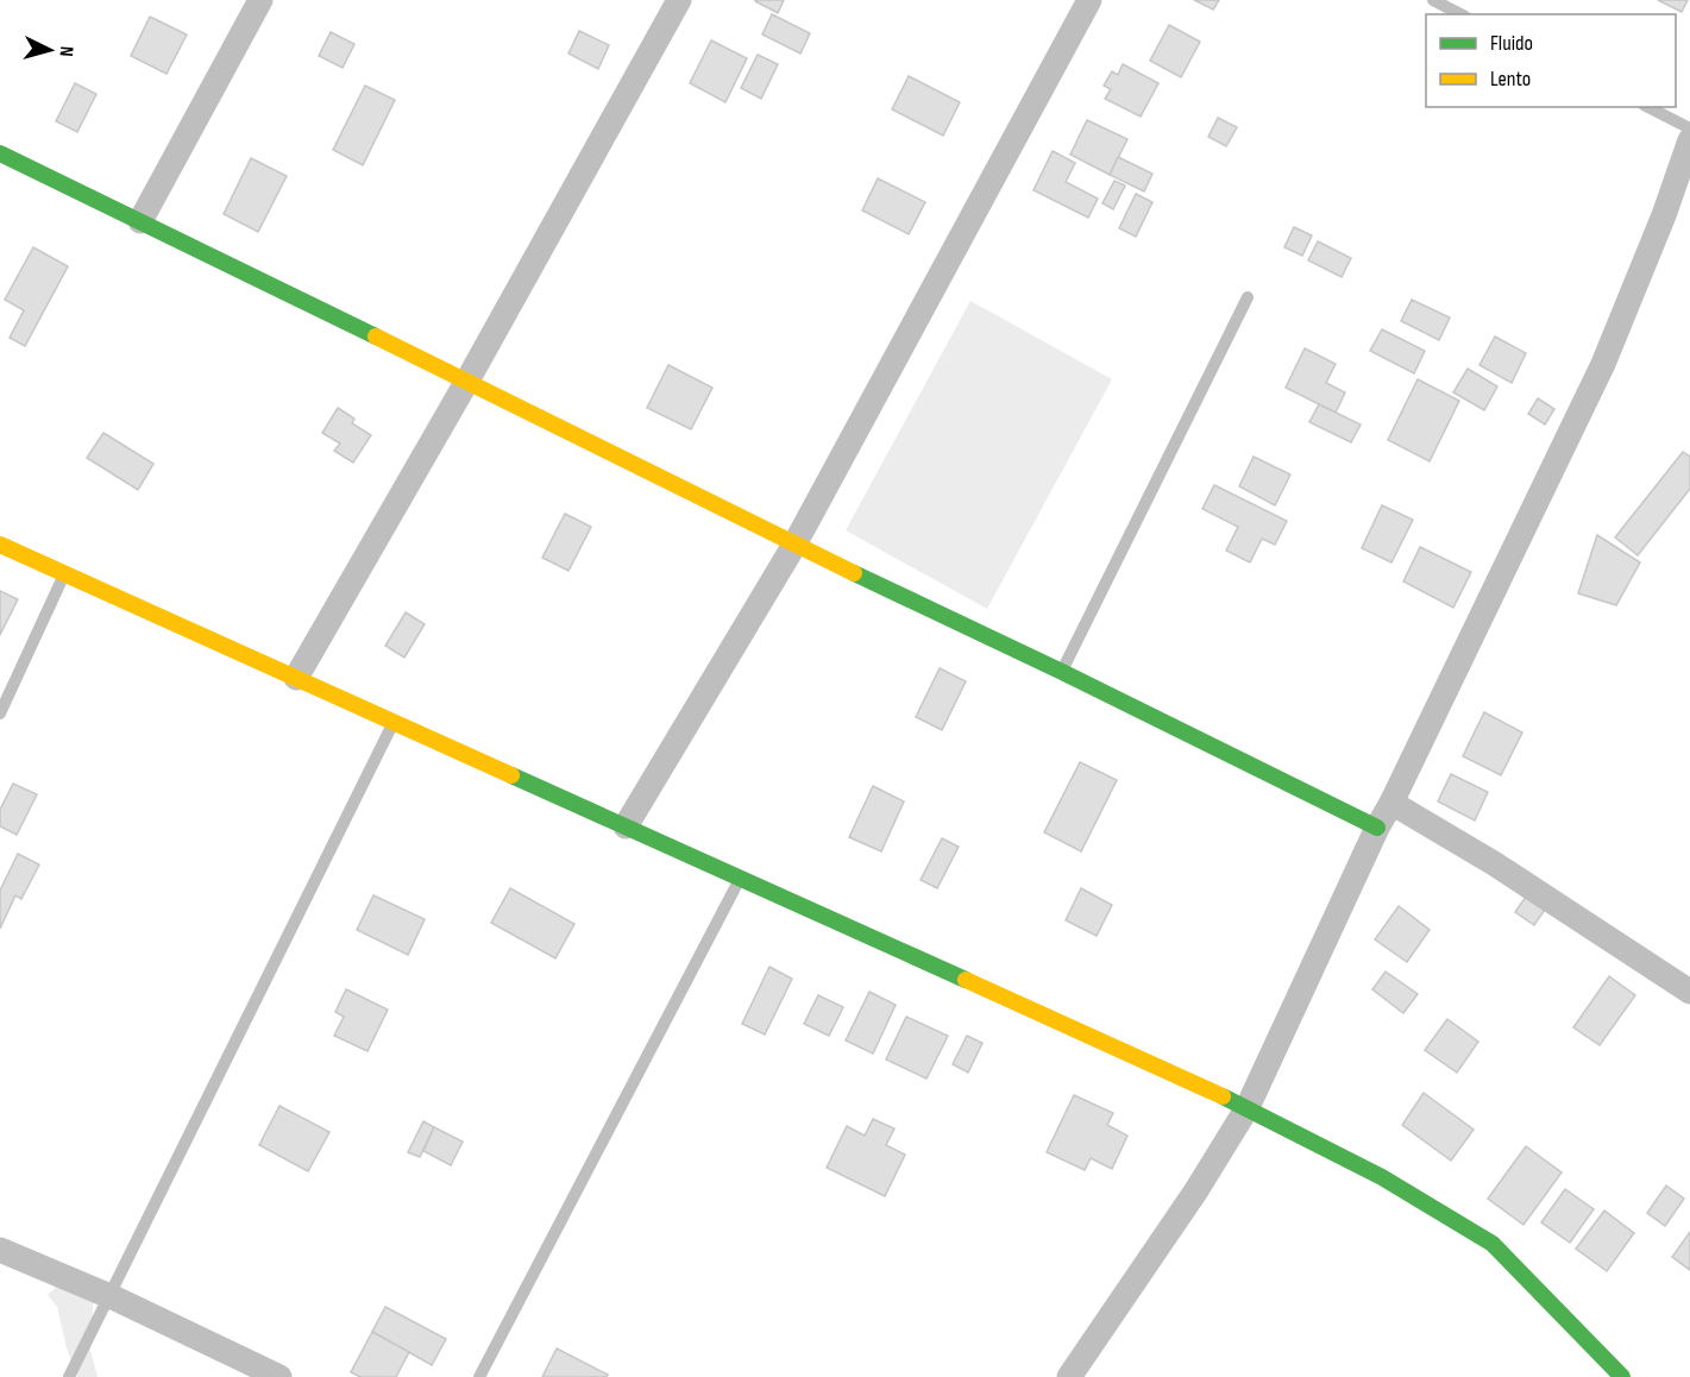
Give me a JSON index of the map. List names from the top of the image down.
{
  "legend": ["Fluido", "Lento"],
  "north": "right"
}
